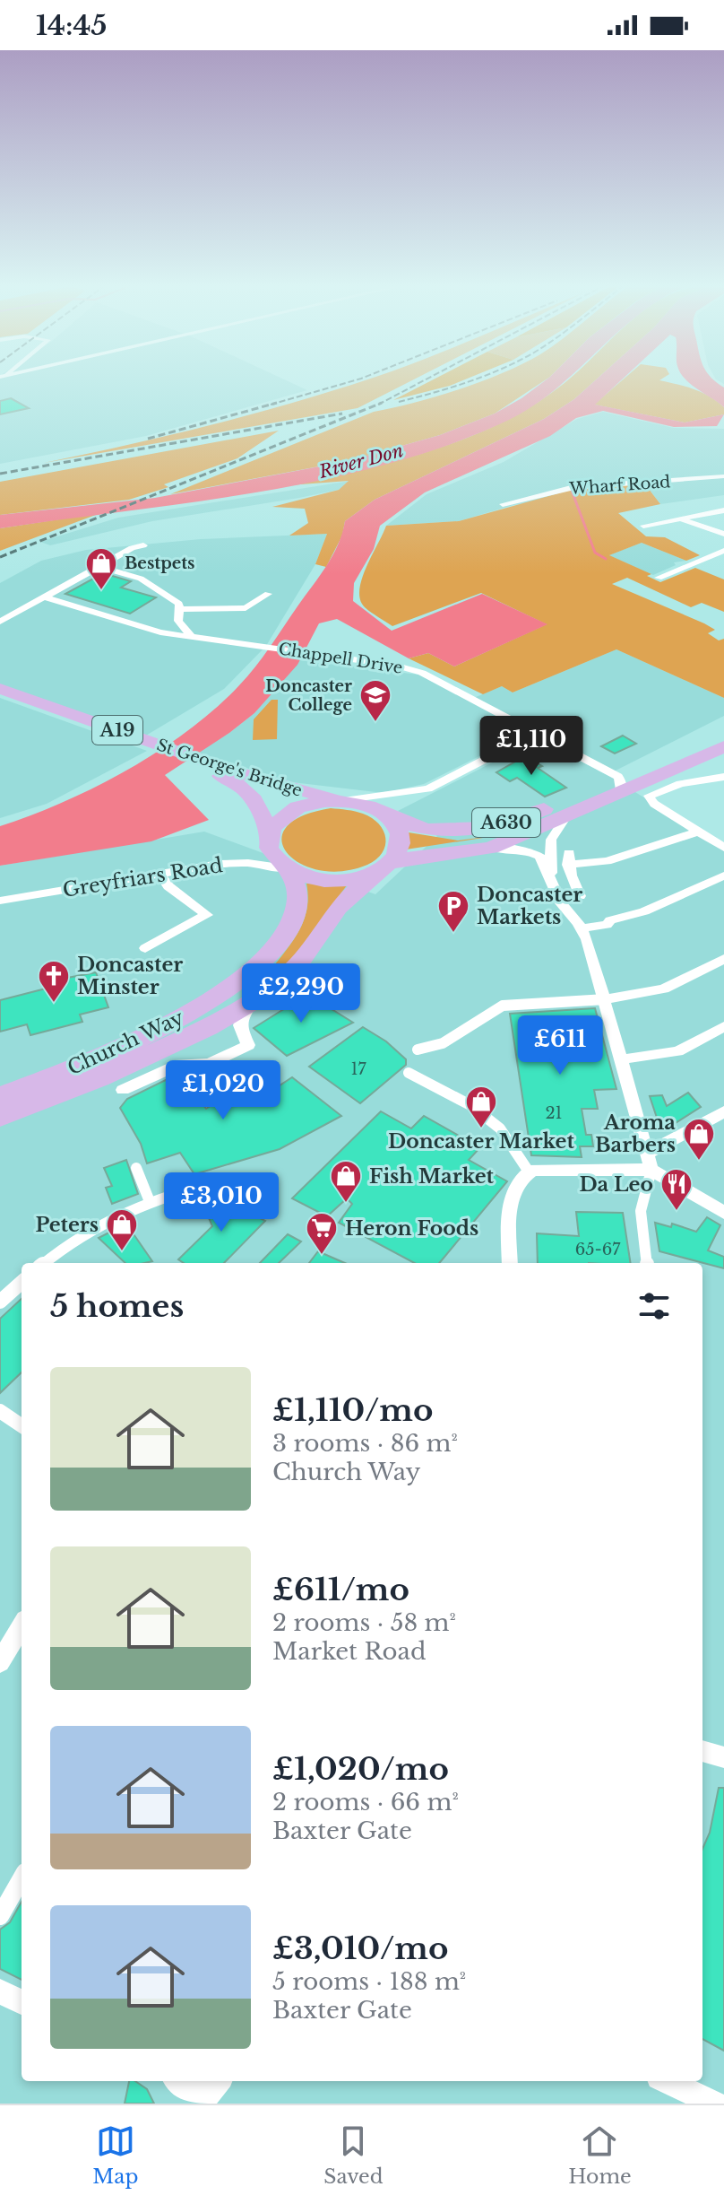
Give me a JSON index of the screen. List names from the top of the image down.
{
  "streets": {
    "highway": [
      "A19",
      "St George's Bridge",
      "A630",
      "Church Way"
    ],
    "street": ["Wharf Road", "Chappell Drive", "Greyfriars Road"]
  },
  "crossings": [
    ["Chappell Drive", "A630"],
    ["St George's Bridge", "A630"],
    ["St George's Bridge", "Greyfriars Road"],
    ["St George's Bridge", "Church Way"],
    ["A630", "Greyfriars Road"],
    ["A630", "Church Way"],
    ["Greyfriars Road", "Church Way"]
  ],
  "water": ["River Don"],
  "places": {
    "shop": [
      "Bestpets",
      "Doncaster Market",
      "Aroma Barbers",
      "Fish Market",
      "Peters"
    ],
    "school or university": ["Doncaster College"],
    "parking": ["Doncaster Markets"],
    "church": ["Doncaster Minster"],
    "restaurant": ["Da Leo"],
    "supermarket": ["Heron Foods"]
  },
  "house_numbers": ["17", "21", "65-67"],
  "page": {
    "status": "14:45",
    "price": [
      "£1,110",
      "£2,290",
      "£611",
      "£1,020",
      "£3,010"
    ],
    "heading": "5 homes",
    "list": [
      {
        "name": "£1,110/mo",
        "note": "3 rooms · 86 m² · Church Way"
      },
      {
        "name": "£611/mo",
        "note": "2 rooms · 58 m² · Market Road"
      },
      {
        "name": "£1,020/mo",
        "note": "2 rooms · 66 m² · Baxter Gate"
      },
      {
        "name": "£3,010/mo",
        "note": "5 rooms · 188 m² · Baxter Gate"
      }
    ],
    "tabs": ["Map", "Saved", "Home"]
  }
}
